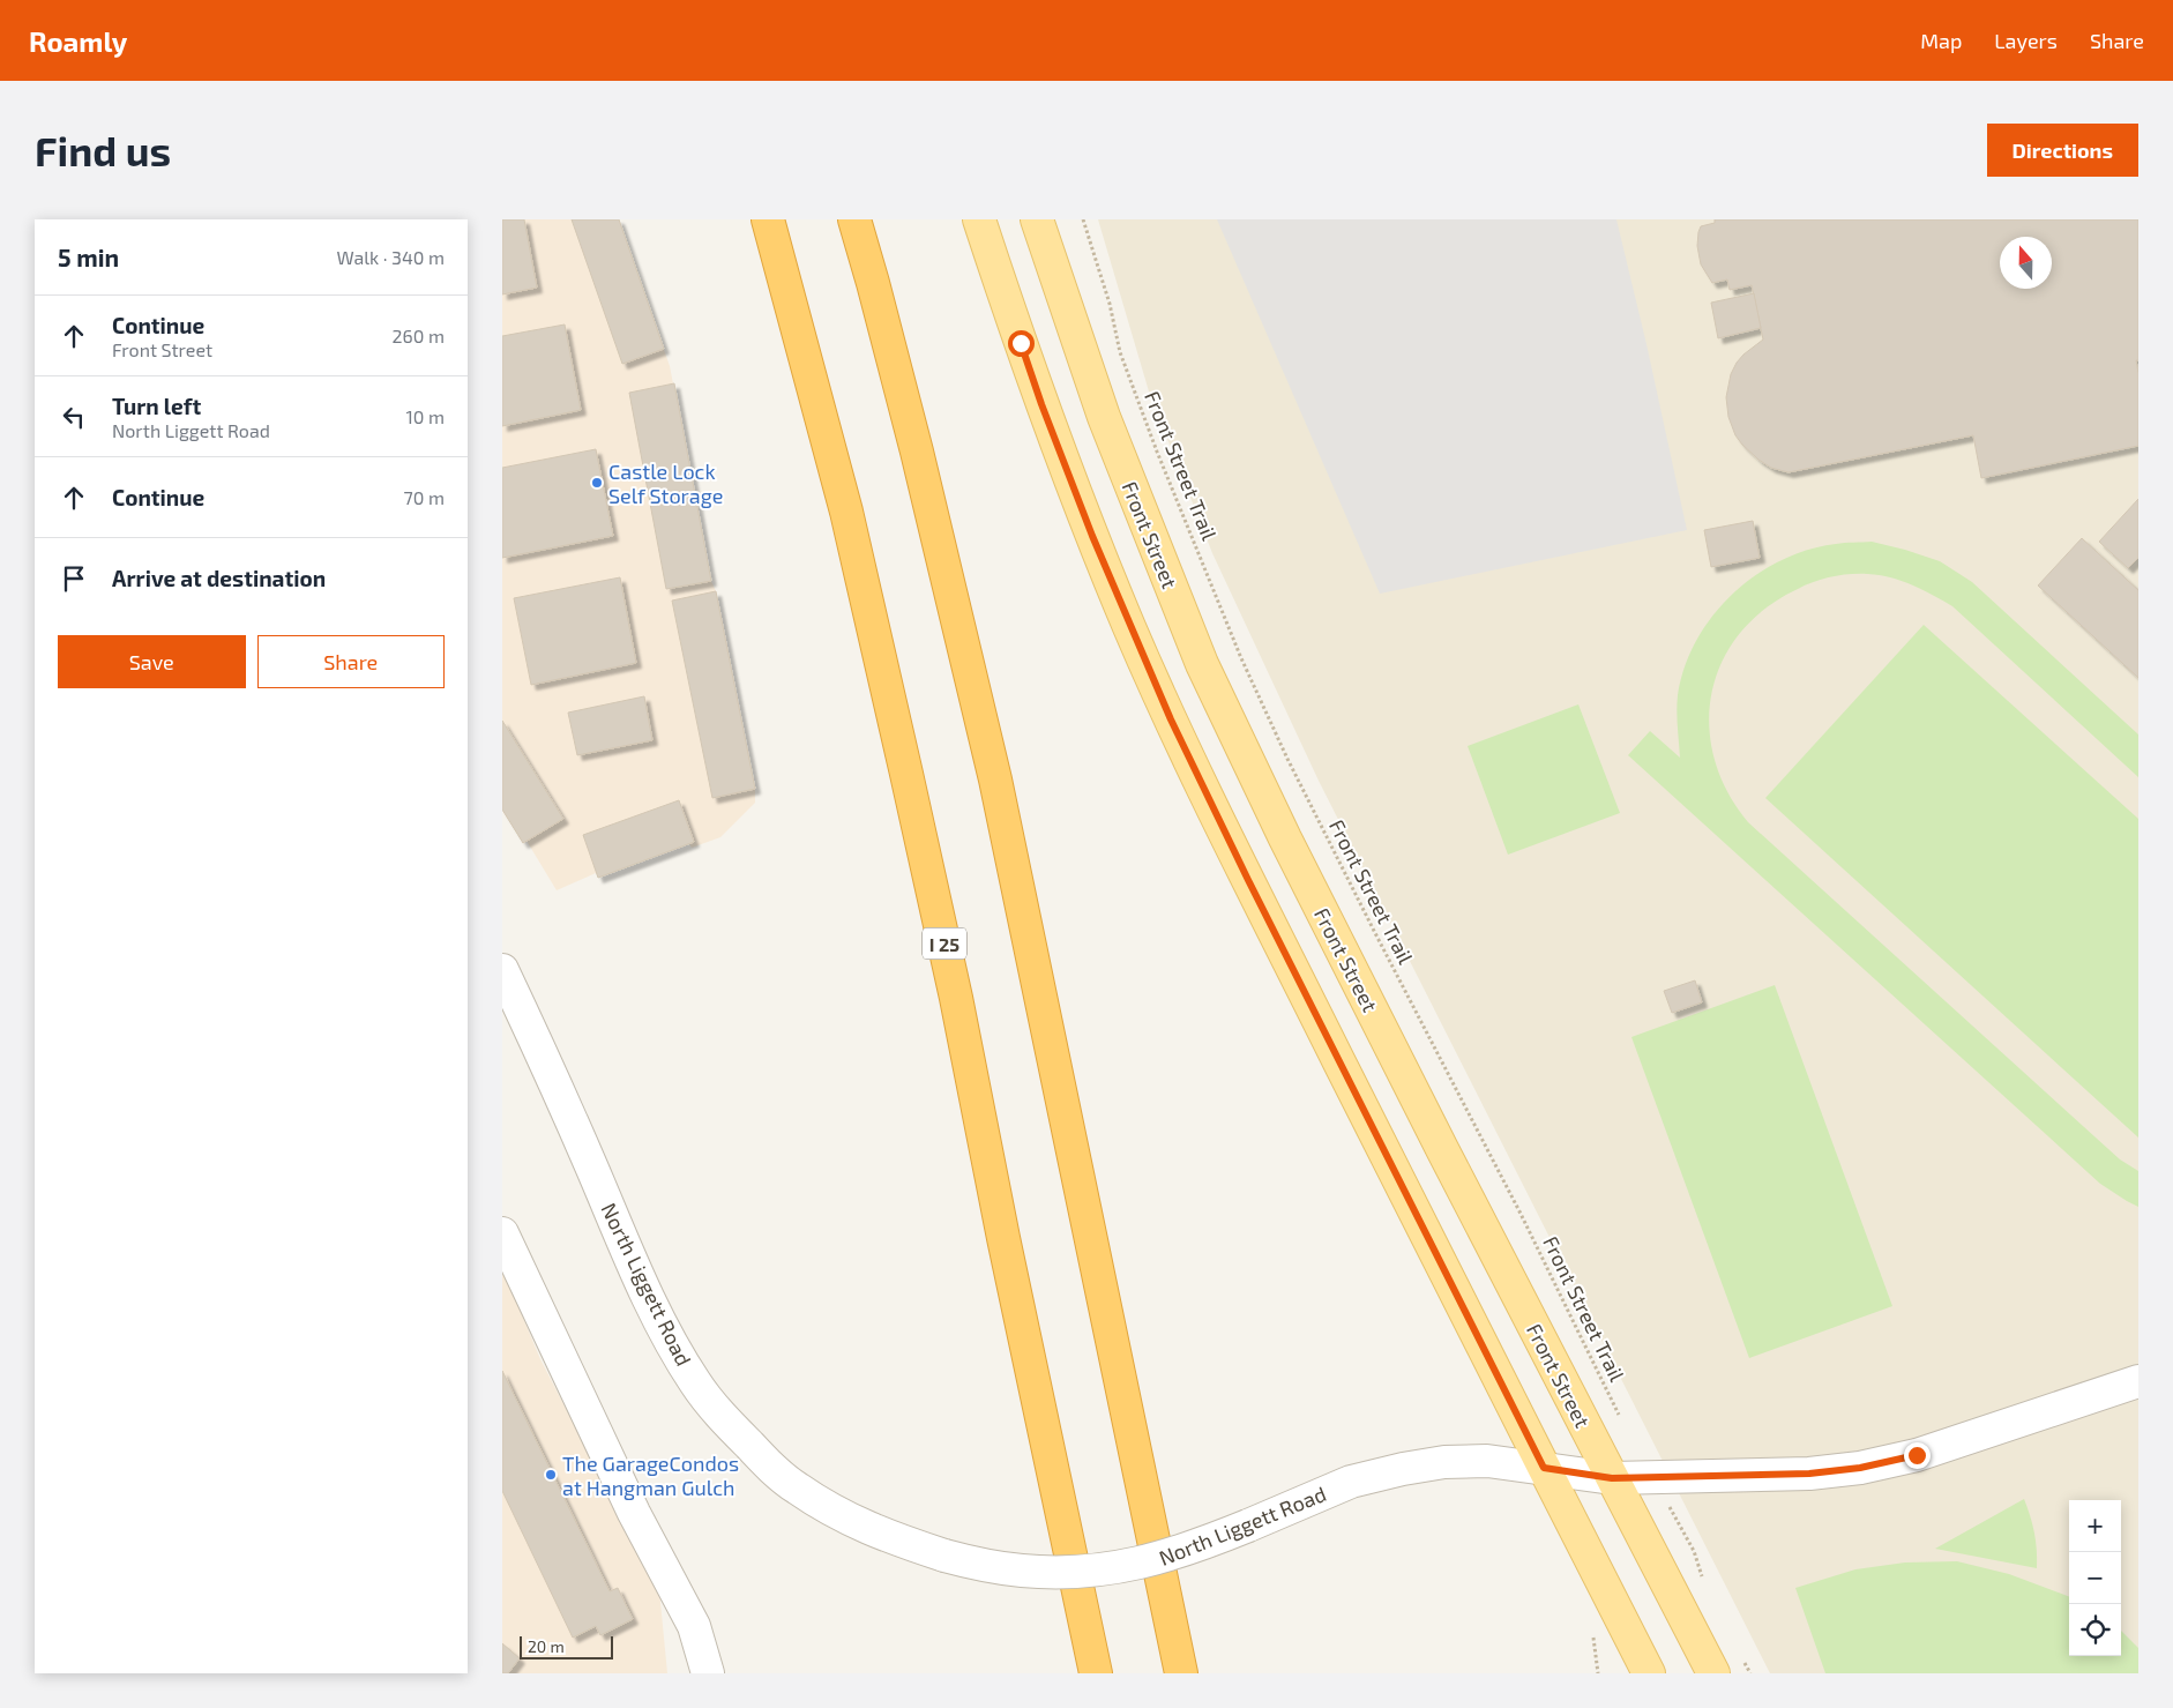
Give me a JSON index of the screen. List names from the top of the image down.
{
  "streets": {
    "highway": ["I 25"],
    "main road": ["Front Street"],
    "street": ["North Liggett Road"],
    "path": ["Front Street Trail"]
  },
  "crossings": [
    ["Front Street", "North Liggett Road"]
  ],
  "places": ["Castle Lock Self Storage", "The GarageCondos at Hangman Gulch"],
  "scale_bar": "20 m",
  "north": "top",
  "page": {
    "header": "Roamly",
    "nav": ["Map", "Layers", "Share"],
    "buttons": [
      "Directions",
      ["Save", "Share"]
    ],
    "title": "Find us",
    "heading": ["5 min", "Walk · 340 m"],
    "list": [
      ["Continue", "Front Street", "260 m"],
      ["Turn left", "North Liggett Road", "10 m"],
      ["Continue", "70 m"],
      "Arrive at destination"
    ],
    "map_buttons": ["+", "−"],
    "scale": "20 m"
  }
}
